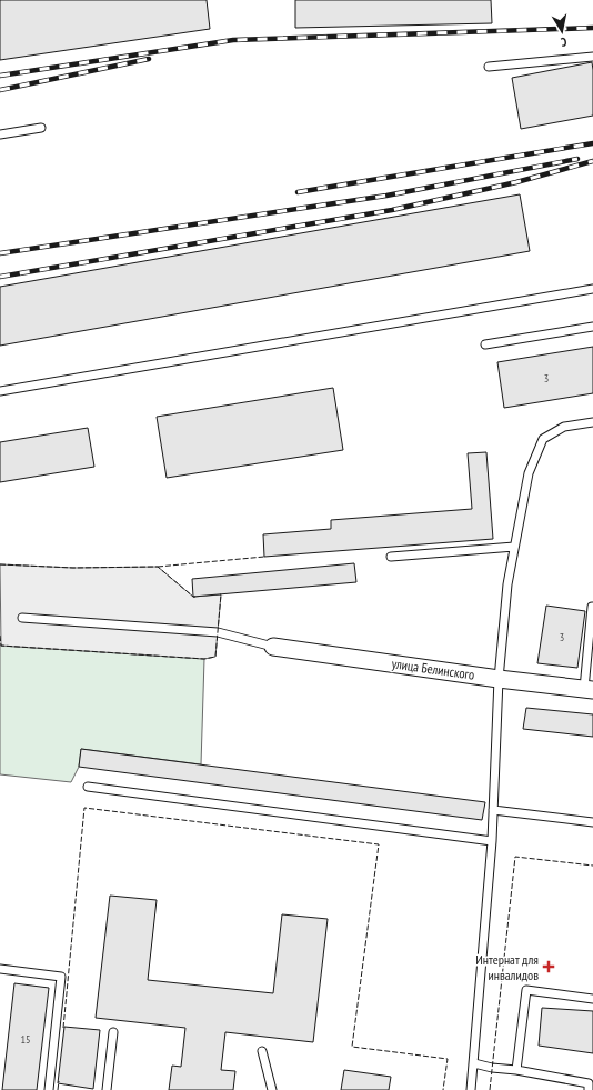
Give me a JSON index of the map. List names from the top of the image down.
{
  "streets": {
    "street": ["улица Белинского"]
  },
  "places": {
    "health": ["Интернат для инвалидов"]
  },
  "house_numbers": ["3", "3", "15"],
  "north": "bottom"
}
